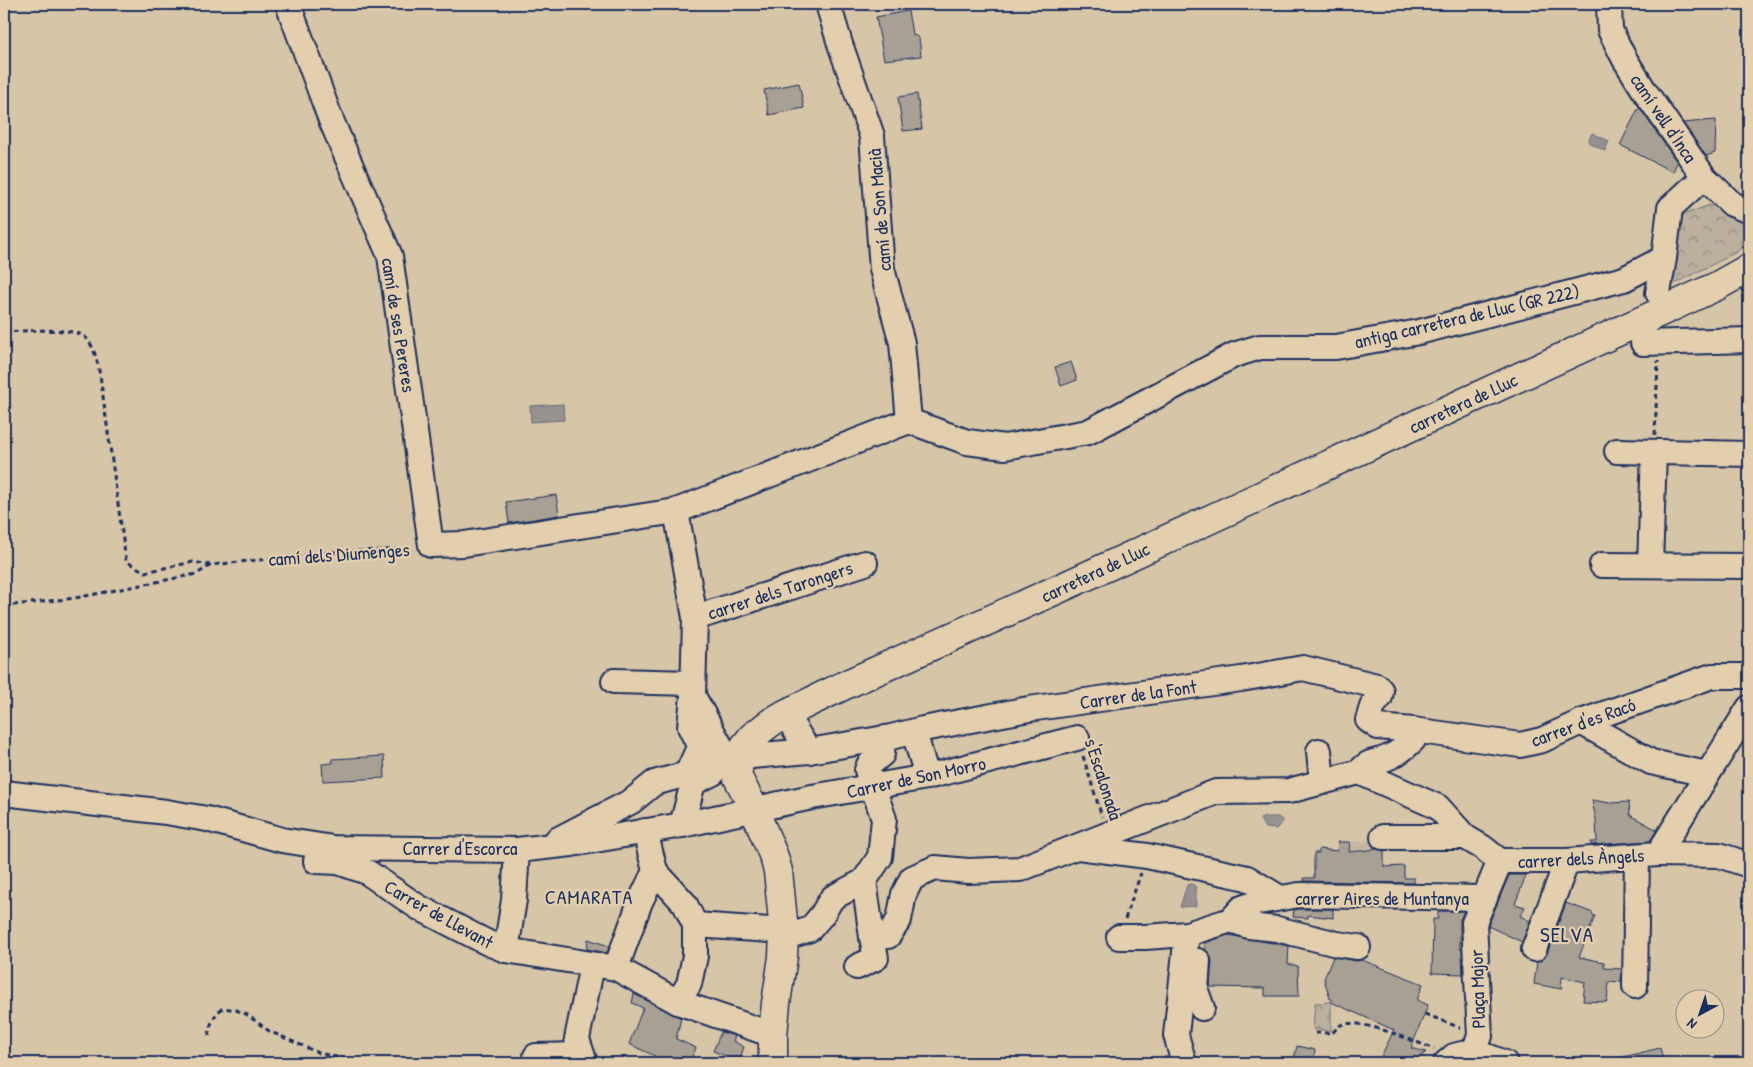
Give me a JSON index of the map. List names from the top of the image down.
{
  "streets": {
    "main road": ["carretera de Lluc"],
    "street": [
      "camí vell d'Inca",
      "camí de Son Macià",
      "antiga carretera de Lluc (GR 222)",
      "camí de ses Pereres",
      "camí dels Diumenges",
      "carrer dels Tarongers",
      "Carrer de la Font",
      "carrer d'es Racó",
      "Carrer de Son Morro",
      "Carrer d'Escorca",
      "carrer dels Àngels",
      "carrer Aires de Muntanya",
      "Carrer de Llevant",
      "Plaça Major"
    ],
    "path": ["s'Escalonada"]
  },
  "crossings": [
    ["camí de Son Macià", "antiga carretera de Lluc (GR 222)"],
    ["camí de ses Pereres", "camí dels Diumenges"],
    ["carretera de Lluc", "Carrer de la Font"],
    ["Carrer de la Font", "carrer d'es Racó"],
    ["Carrer de Son Morro", "s'Escalonada"],
    ["Carrer de Son Morro", "Carrer d'Escorca"],
    ["Carrer d'Escorca", "Carrer de Llevant"],
    ["carrer Aires de Muntanya", "Plaça Major"]
  ],
  "districts": ["CAMARATA", "SELVA"],
  "north": "bottom left"
}
